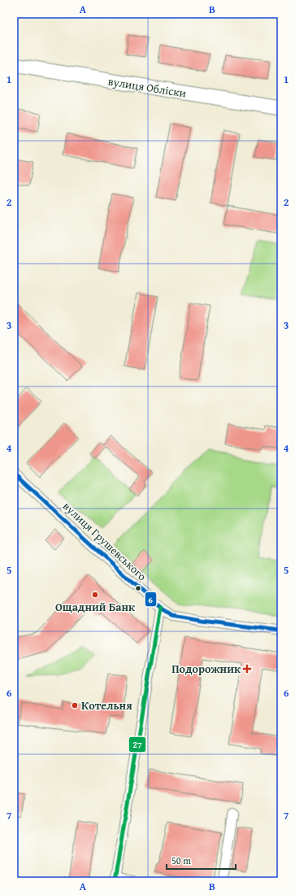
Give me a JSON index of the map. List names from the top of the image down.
{
  "streets": {
    "main road": ["вулиця Обліски"],
    "street": ["вулиця Грушевського"]
  },
  "places": {
    "other": ["Ощадний Банк", "Котельня"],
    "health": ["Подорожник"]
  },
  "lines": ["transit line 6", "transit line 27"],
  "scale_bar": "50 m",
  "grid": {
    "columns": ["A", "B"],
    "rows": [
      "1",
      "2",
      "3",
      "4",
      "5",
      "6",
      "7"
    ]
  }
}
